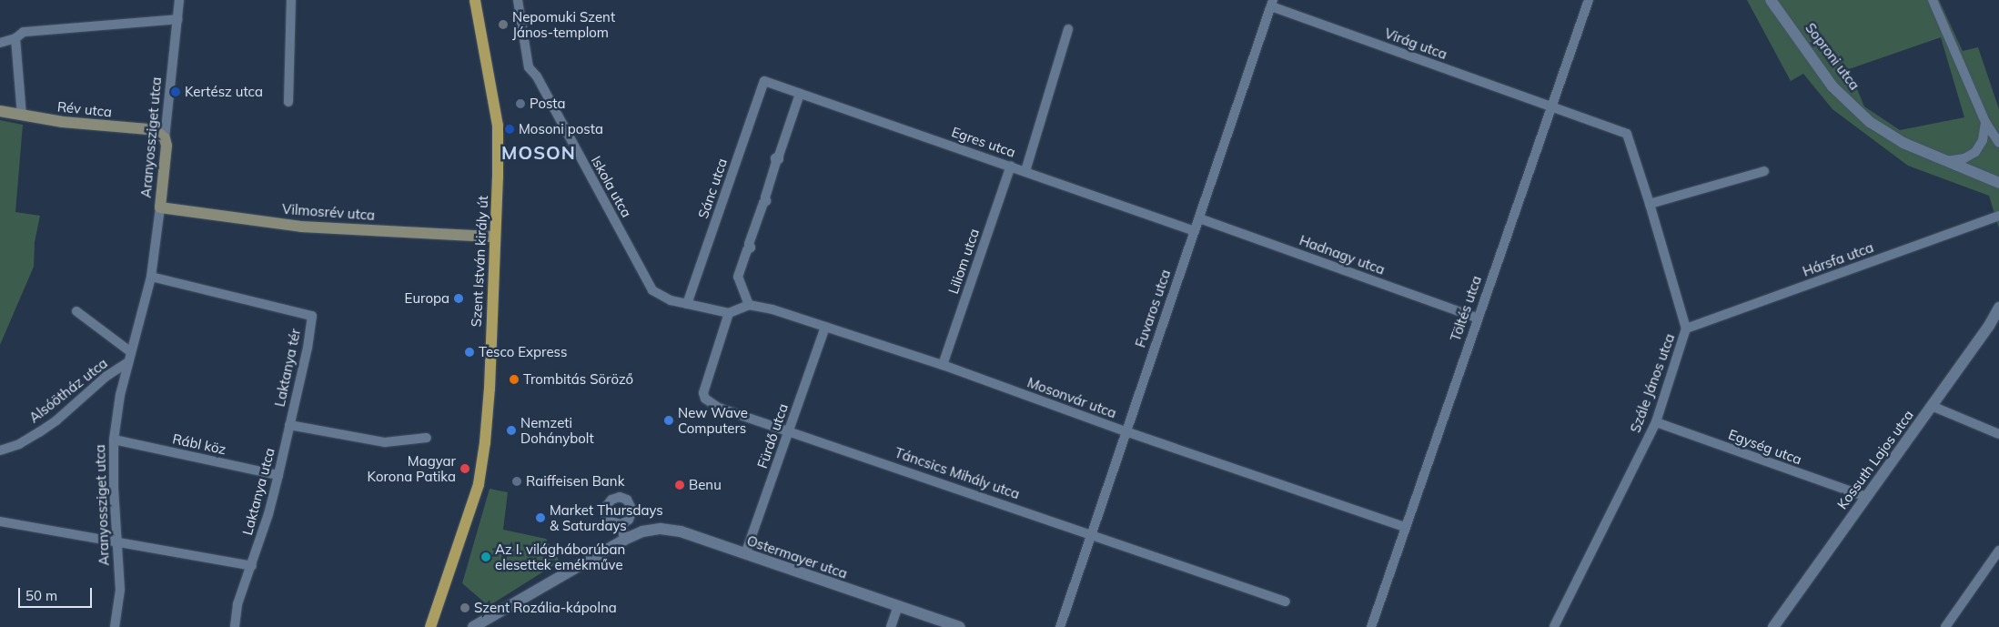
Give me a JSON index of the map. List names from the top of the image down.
{
  "streets": {
    "main road": [
      "Rév utca",
      "Aranyossziget utca",
      "Vilmosrév utca",
      "Szent István király út"
    ],
    "street": [
      "Virág utca",
      "Soproni utca",
      "Egres utca",
      "Iskola utca",
      "Sánc utca",
      "Hadnagy utca",
      "Hársfa utca",
      "Liliom utca",
      "Fuvaros utca",
      "Töltés utca",
      "Laktanya tér",
      "Szále János utca",
      "Alsóötház utca",
      "Mosonvár utca",
      "Fürdő utca",
      "Rábl köz",
      "Egység utca",
      "Kossuth Lajos utca",
      "Táncsics Mihály utca",
      "Laktanya utca",
      "Ostermayer utca"
    ]
  },
  "crossings": [
    ["Virág utca", "Fuvaros utca"],
    ["Virág utca", "Töltés utca"],
    ["Virág utca", "Szále János utca"],
    ["Rév utca", "Aranyossziget utca"],
    ["Aranyossziget utca", "Vilmosrév utca"],
    ["Aranyossziget utca", "Laktanya tér"],
    ["Aranyossziget utca", "Alsóötház utca"],
    ["Aranyossziget utca", "Rábl köz"],
    ["Egres utca", "Sánc utca"],
    ["Egres utca", "Liliom utca"],
    ["Egres utca", "Fuvaros utca"],
    ["Iskola utca", "Sánc utca"],
    ["Iskola utca", "Táncsics Mihály utca"],
    ["Vilmosrév utca", "Szent István király út"],
    ["Hadnagy utca", "Fuvaros utca"],
    ["Hadnagy utca", "Töltés utca"],
    ["Hársfa utca", "Szále János utca"],
    ["Liliom utca", "Mosonvár utca"],
    ["Fuvaros utca", "Mosonvár utca"],
    ["Fuvaros utca", "Táncsics Mihály utca"],
    ["Töltés utca", "Szále János utca"],
    ["Töltés utca", "Mosonvár utca"],
    ["Laktanya tér", "Laktanya utca"],
    ["Szále János utca", "Egység utca"],
    ["Mosonvár utca", "Fürdő utca"],
    ["Fürdő utca", "Táncsics Mihály utca"],
    ["Fürdő utca", "Ostermayer utca"],
    ["Rábl köz", "Laktanya utca"],
    ["Egység utca", "Kossuth Lajos utca"]
  ],
  "districts": ["MOSON"],
  "places": [
    "Nepomuki Szent János-templom",
    "Kertész utca",
    "Posta",
    "Mosoni posta",
    "Europa",
    "Tesco Express",
    "Trombitás Söröző",
    "New Wave Computers",
    "Nemzeti Dohánybolt",
    "Magyar Korona Patika",
    "Raiffeisen Bank",
    "Benu",
    "Market Thursdays & Saturdays",
    "Az I. világháborúban elesettek emékműve",
    "Szent Rozália-kápolna"
  ],
  "scale_bar": "50 m"
}
